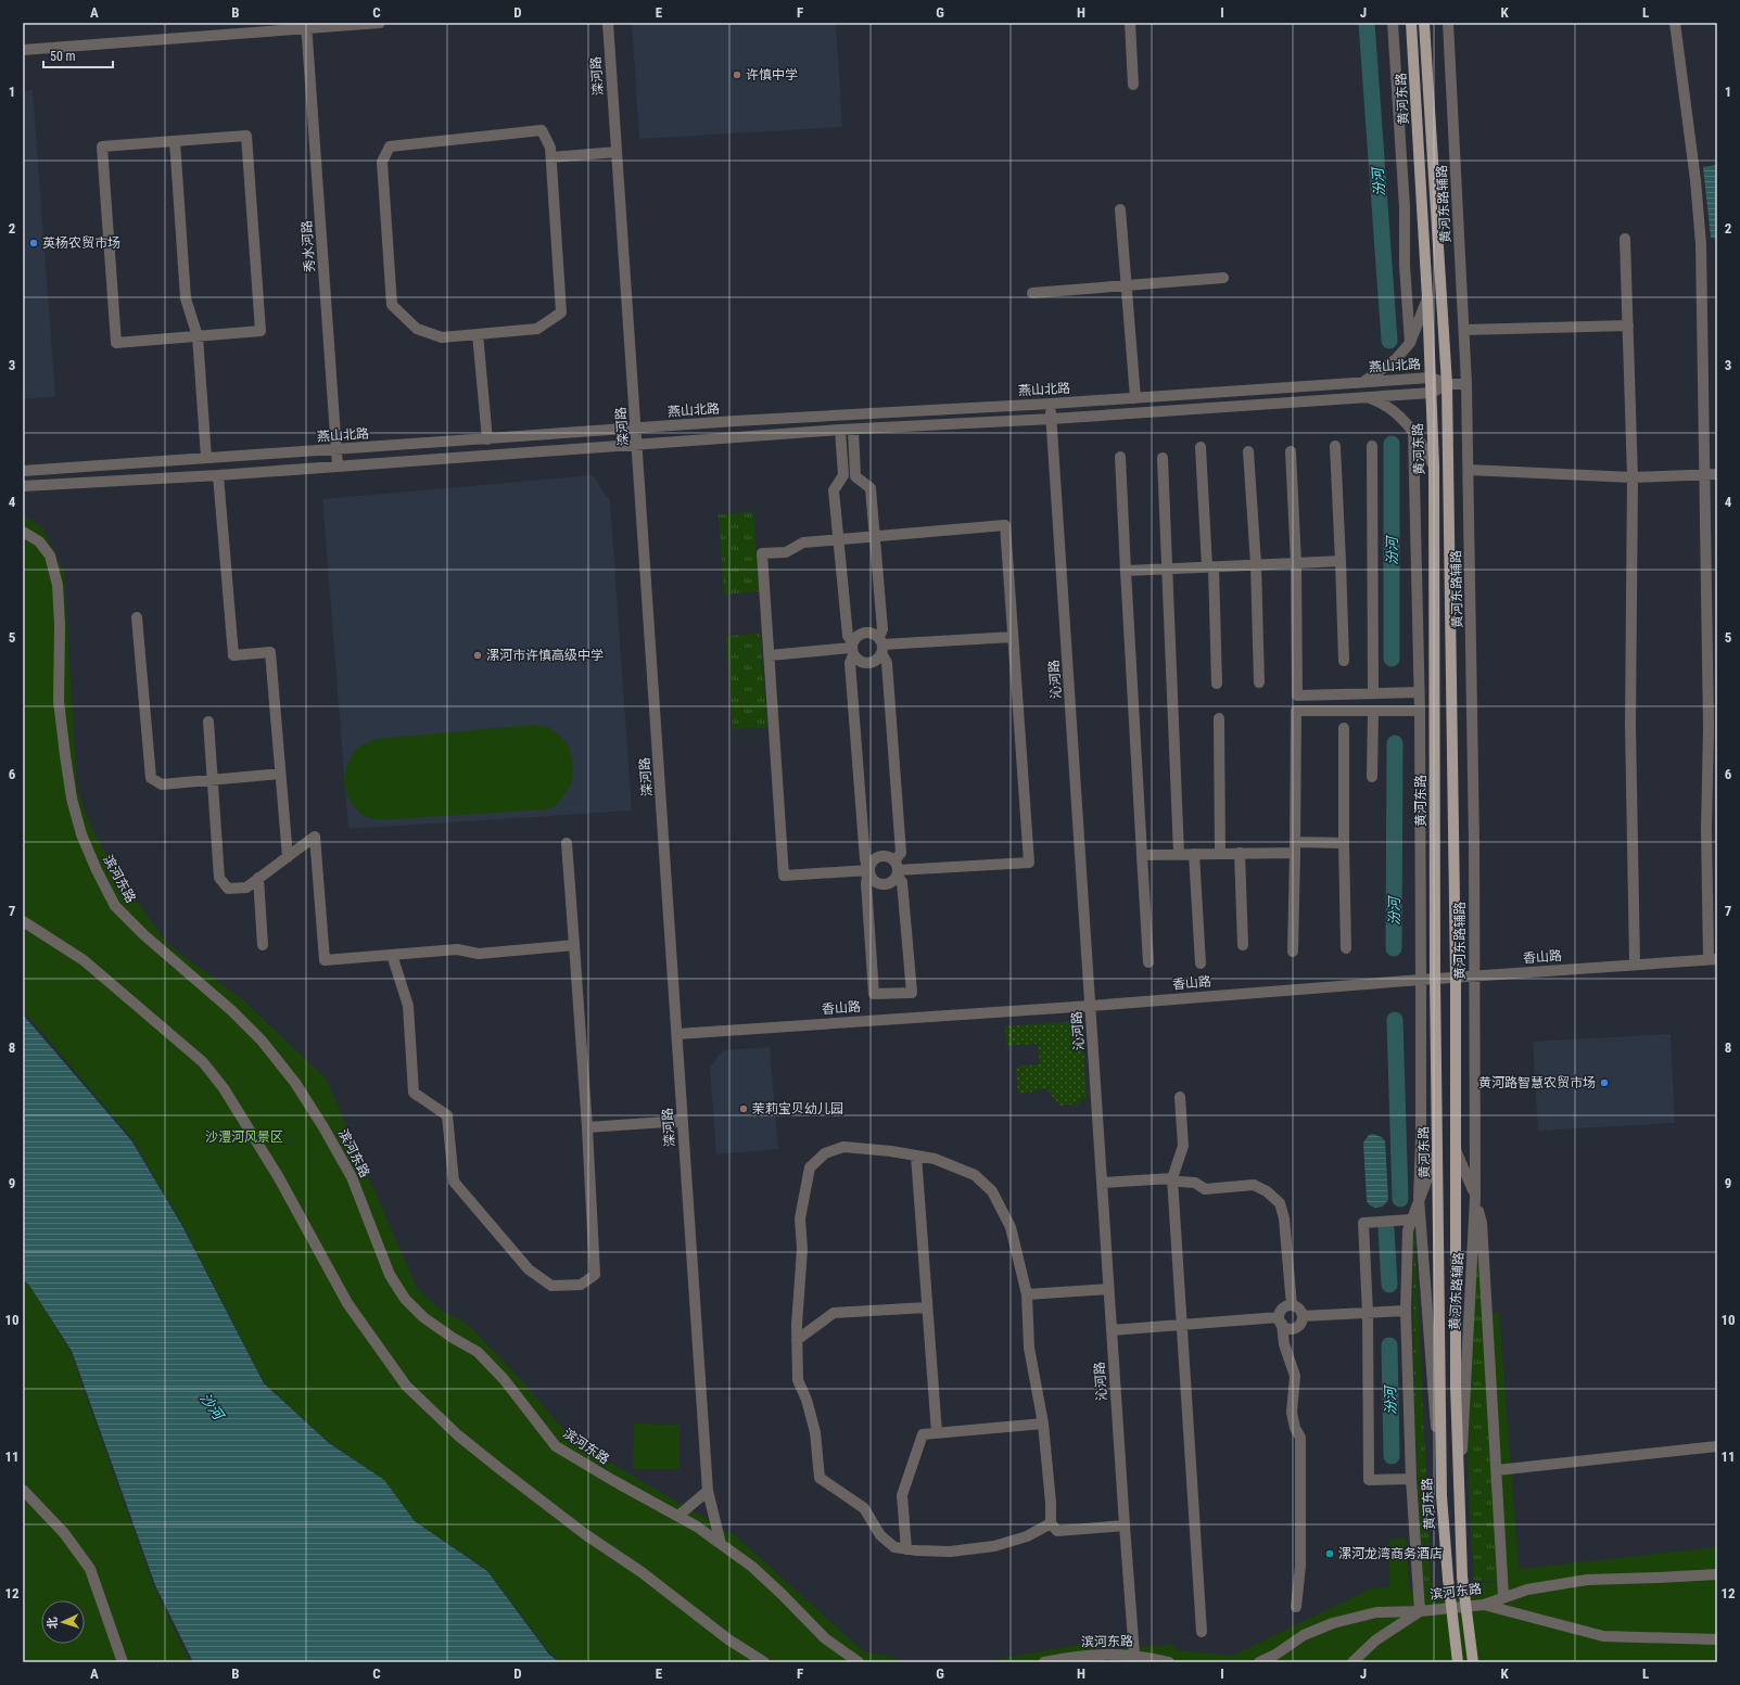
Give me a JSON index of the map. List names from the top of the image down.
{
  "streets": {
    "main road": ["黄河东路"],
    "street": [
      "滦河路",
      "黄河东路辅路",
      "秀水河路",
      "燕山北路",
      "沁河路",
      "滨河东路",
      "香山路"
    ]
  },
  "crossings": [
    ["滦河路", "燕山北路"],
    ["滦河路", "滨河东路"],
    ["滦河路", "香山路"],
    ["黄河东路", "黄河东路辅路"],
    ["黄河东路", "燕山北路"],
    ["黄河东路", "香山路"],
    ["黄河东路辅路", "香山路"],
    ["秀水河路", "燕山北路"],
    ["燕山北路", "沁河路"],
    ["沁河路", "滨河东路"],
    ["沁河路", "香山路"]
  ],
  "water": ["汾河", "沙河"],
  "parks": ["沙澧河风景区"],
  "places": [
    "许慎中学",
    "英杨农贸市场",
    "漯河市许慎高级中学",
    "黄河路智慧农贸市场",
    "茉莉宝贝幼儿园",
    "漯河龙湾商务酒店"
  ],
  "scale_bar": "50 m",
  "north": "left",
  "grid": {
    "columns": [
      "A",
      "B",
      "C",
      "D",
      "E",
      "F",
      "G",
      "H",
      "I",
      "J",
      "K",
      "L"
    ],
    "rows": [
      "1",
      "2",
      "3",
      "4",
      "5",
      "6",
      "7",
      "8",
      "9",
      "10",
      "11",
      "12"
    ]
  }
}
